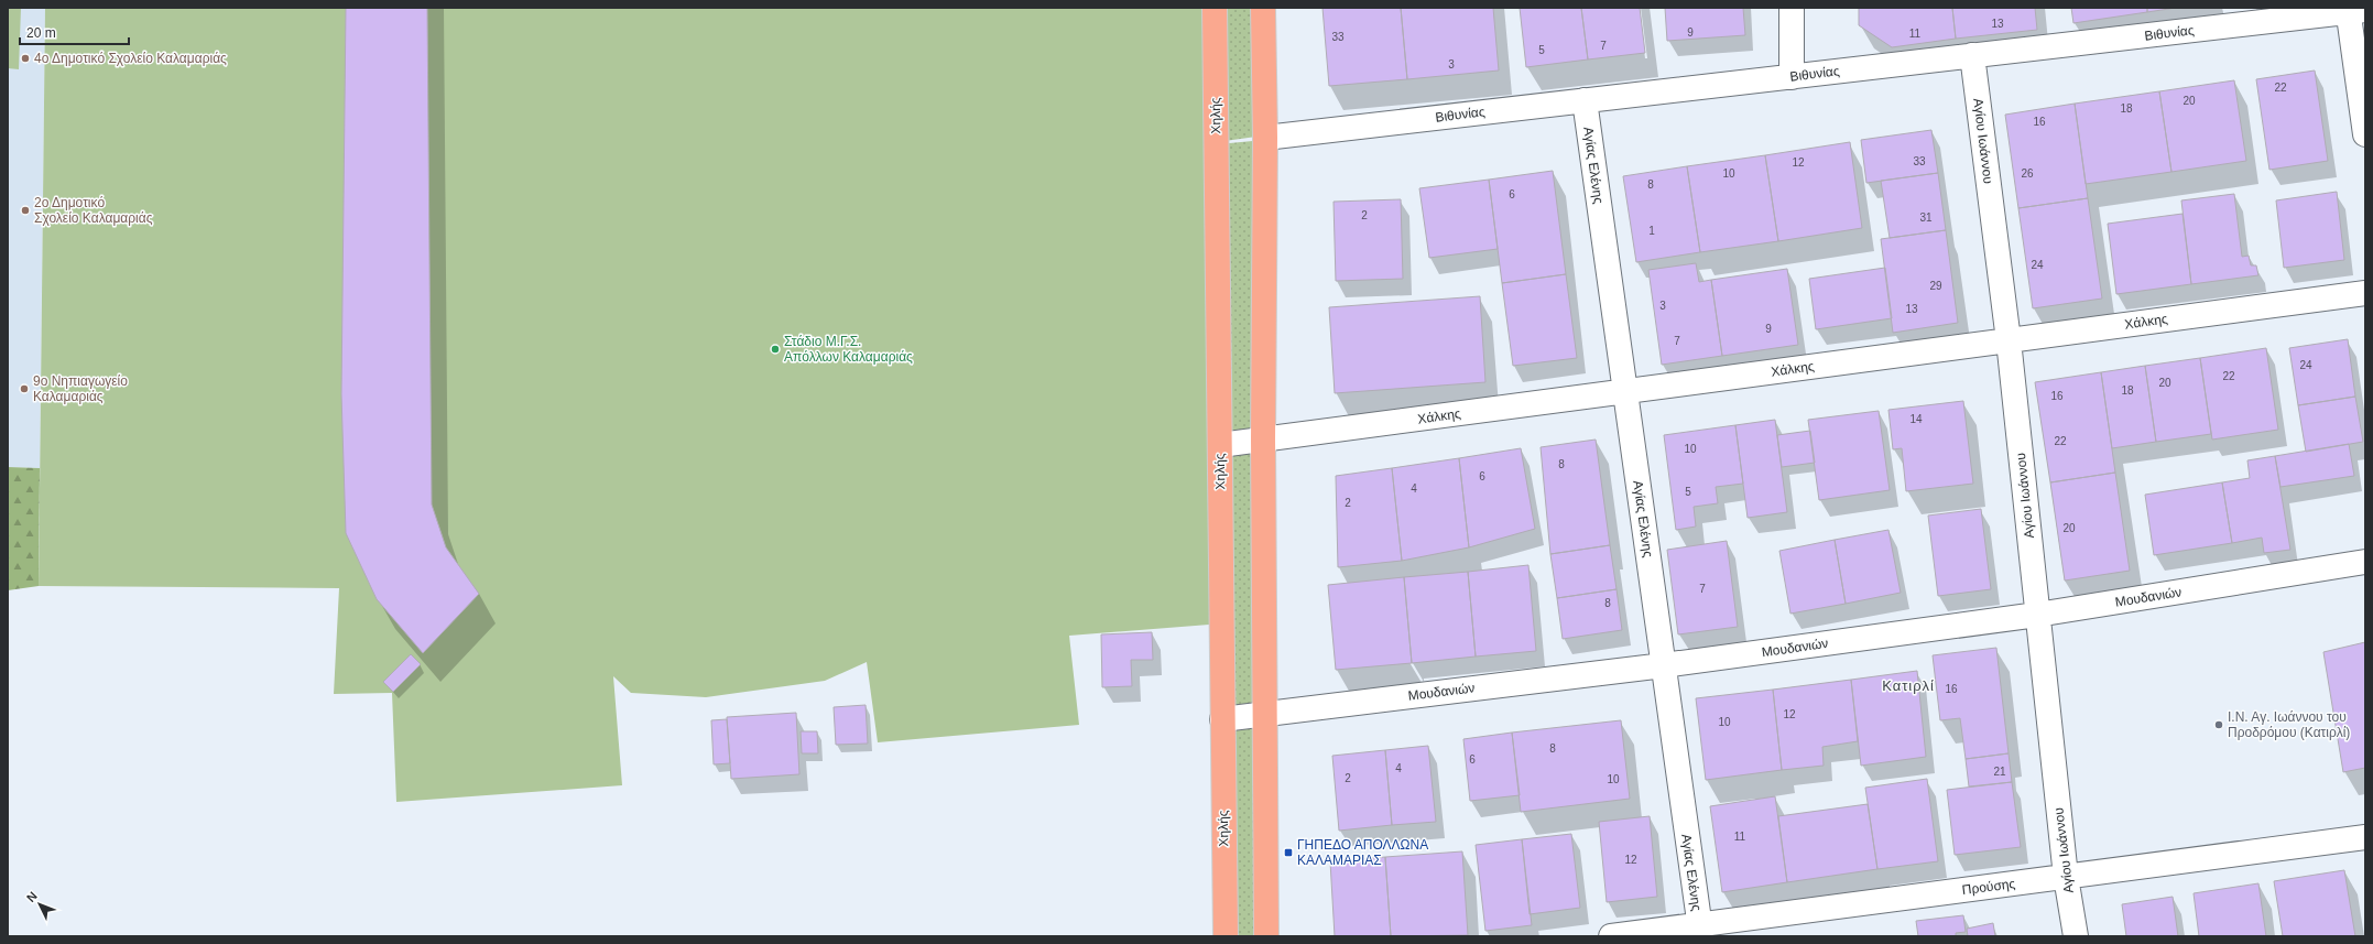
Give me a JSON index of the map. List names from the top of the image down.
{
  "streets": {
    "main road": ["Χηλής"],
    "street": [
      "Βιθυνίας",
      "Αγίου Ιωάννου",
      "Αγίας Ελένης",
      "Χάλκης",
      "Μουδανιών",
      "Προύσης"
    ]
  },
  "crossings": [
    ["Βιθυνίας", "Αγίου Ιωάννου"],
    ["Βιθυνίας", "Αγίας Ελένης"],
    ["Χηλής", "Χάλκης"],
    ["Χηλής", "Μουδανιών"],
    ["Αγίου Ιωάννου", "Χάλκης"],
    ["Αγίου Ιωάννου", "Μουδανιών"],
    ["Αγίου Ιωάννου", "Προύσης"],
    ["Αγίας Ελένης", "Χάλκης"],
    ["Αγίας Ελένης", "Μουδανιών"],
    ["Αγίας Ελένης", "Προύσης"]
  ],
  "districts": ["Κατιρλί"],
  "places": {
    "other": [
      "4ο Δημοτικό Σχολείο Καλαμαριάς",
      "2ο Δημοτικό Σχολείο Καλαμαριάς",
      "Στάδιο Μ.Γ.Σ. Απόλλων Καλαμαριάς",
      "9ο Νηπιαγωγείο Καλαμαριάς",
      "Ι.Ν. Αγ. Ιωάννου του Προδρόμου (Κατιρλί)"
    ],
    "transit": ["ΓΗΠΕΔΟ ΑΠΟΛΛΩΝΑ ΚΑΛΑΜΑΡΙΑΣ"]
  },
  "house_numbers": [
    "13",
    "9",
    "11",
    "33",
    "7",
    "5",
    "3",
    "22",
    "20",
    "18",
    "16",
    "33",
    "12",
    "10",
    "26",
    "8",
    "6",
    "2",
    "31",
    "1",
    "24",
    "29",
    "3",
    "13",
    "9",
    "7",
    "24",
    "22",
    "20",
    "18",
    "16",
    "14",
    "22",
    "10",
    "8",
    "6",
    "4",
    "5",
    "2",
    "20",
    "7",
    "8",
    "16",
    "12",
    "10",
    "8",
    "6",
    "4",
    "21",
    "2",
    "10",
    "11",
    "12"
  ],
  "scale_bar": "20 m",
  "north": "top left"
}
